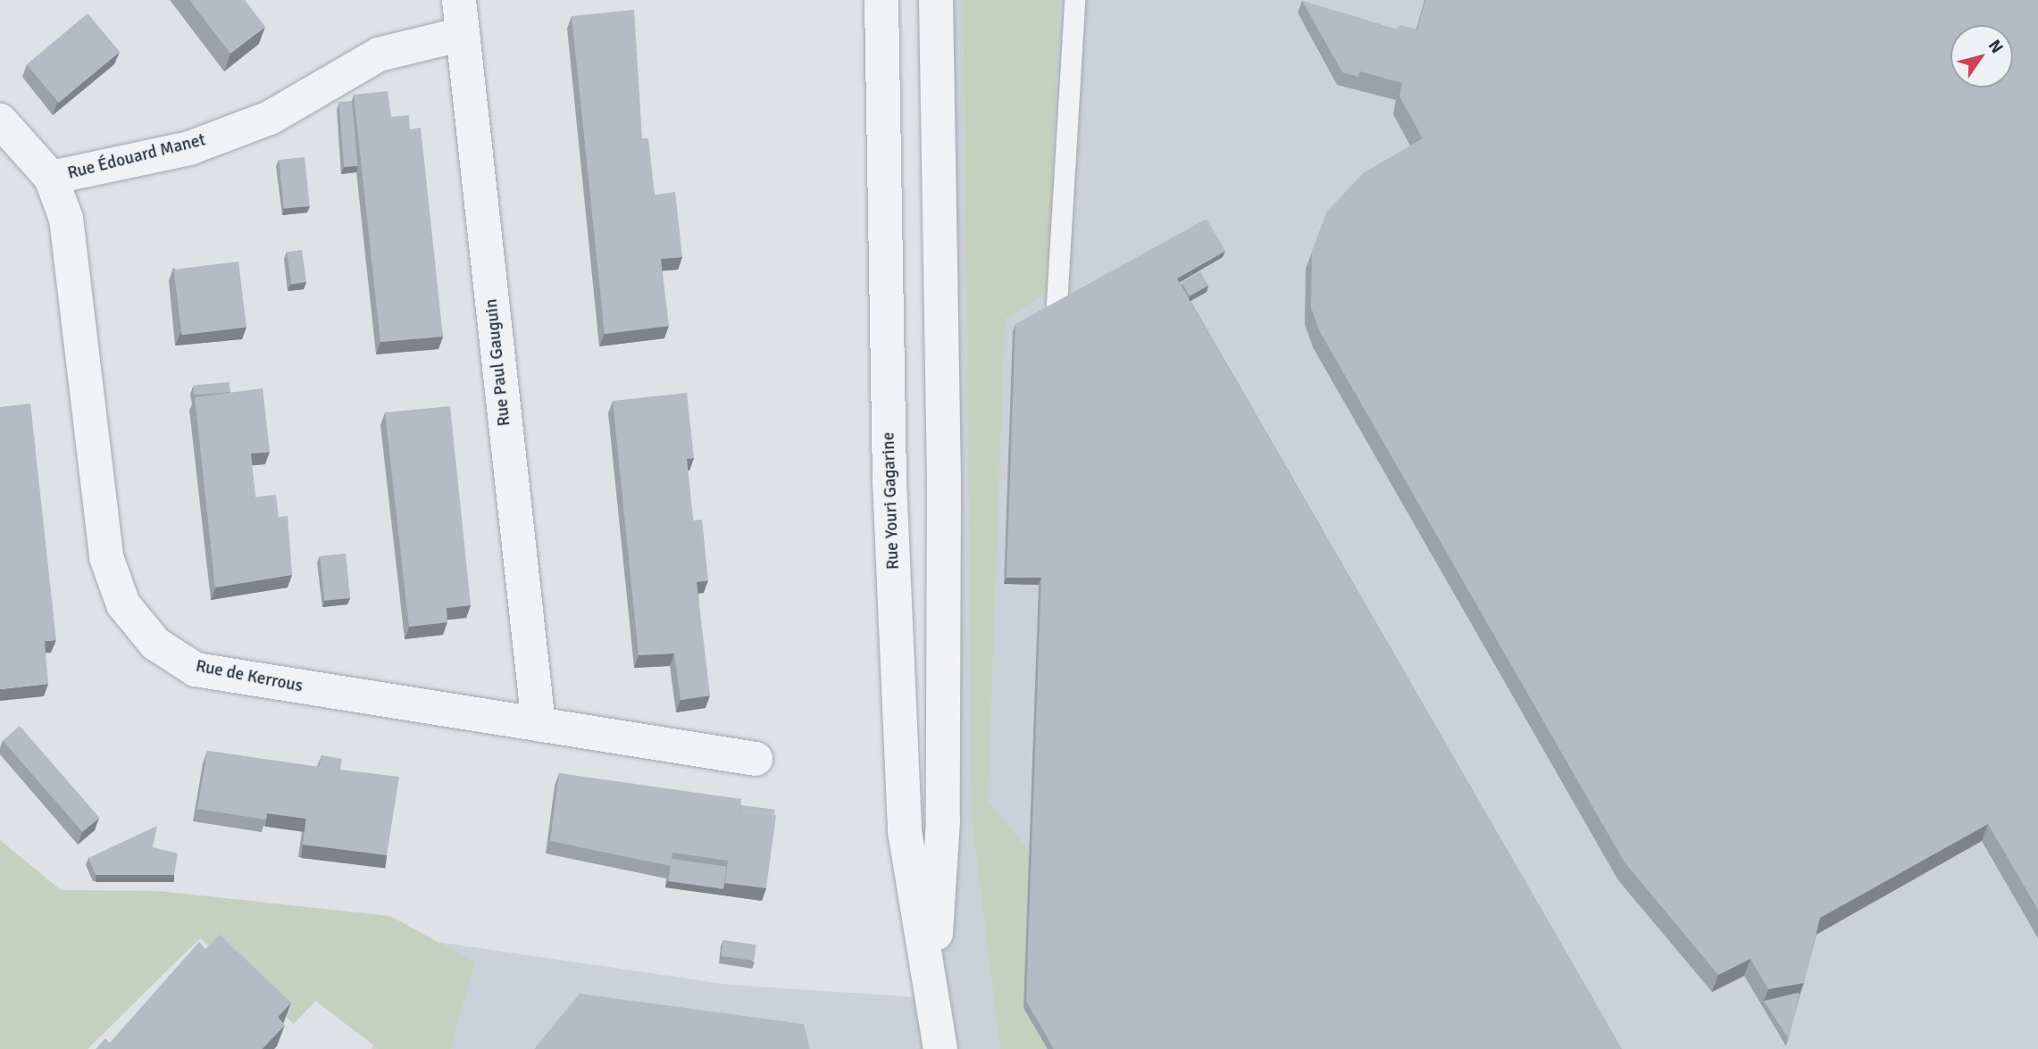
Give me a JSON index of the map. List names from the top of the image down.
{
  "streets": {
    "street": [
      "Rue Édouard Manet",
      "Rue Paul Gauguin",
      "Rue Youri Gagarine",
      "Rue de Kerrous"
    ]
  },
  "crossings": [
    ["Rue Édouard Manet", "Rue Paul Gauguin"],
    ["Rue Édouard Manet", "Rue de Kerrous"],
    ["Rue Paul Gauguin", "Rue de Kerrous"]
  ],
  "north": "top right"
}
